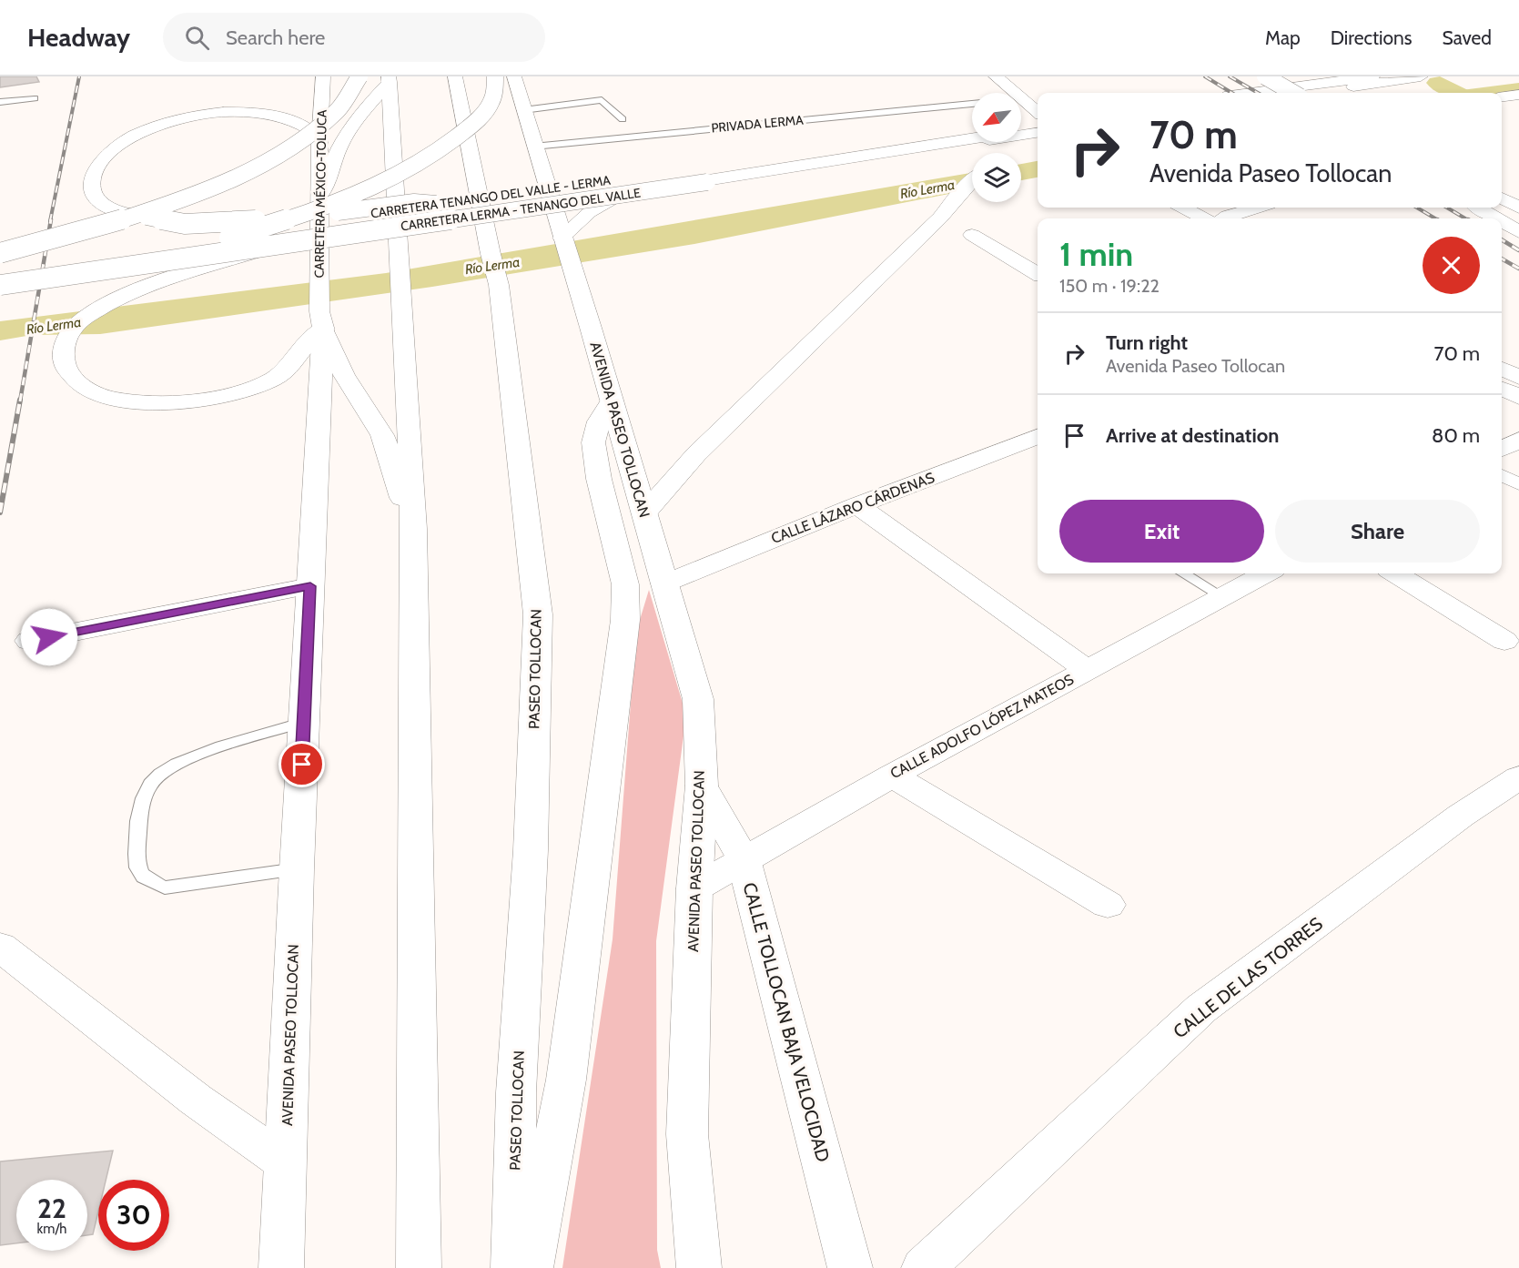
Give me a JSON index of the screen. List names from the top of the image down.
{
  "streets": {
    "main road": [
      "CARRETERA MÉXICO-TOLUCA",
      "CARRETERA TENANGO DEL VALLE - LERMA",
      "CARRETERA LERMA - TENANGO DEL VALLE",
      "AVENIDA PASEO TOLLOCAN",
      "CALLE LÁZARO CÁRDENAS",
      "PASEO TOLLOCAN",
      "CALLE ADOLFO LÓPEZ MATEOS",
      "CALLE DE LAS TORRES",
      "CALLE TOLLOCAN BAJA VELOCIDAD"
    ],
    "lane": ["PRIVADA LERMA"]
  },
  "crossings": [
    ["PRIVADA LERMA", "AVENIDA PASEO TOLLOCAN"],
    ["CARRETERA MÉXICO-TOLUCA", "AVENIDA PASEO TOLLOCAN"],
    ["AVENIDA PASEO TOLLOCAN", "CALLE LÁZARO CÁRDENAS"],
    ["AVENIDA PASEO TOLLOCAN", "CALLE ADOLFO LÓPEZ MATEOS"],
    ["AVENIDA PASEO TOLLOCAN", "CALLE TOLLOCAN BAJA VELOCIDAD"],
    ["CALLE ADOLFO LÓPEZ MATEOS", "CALLE TOLLOCAN BAJA VELOCIDAD"]
  ],
  "water": ["Río Lerma"],
  "north": "bottom left",
  "page": {
    "header": "Headway",
    "search": "Search here",
    "nav": ["Map", "Directions", "Saved"],
    "turn": ["70 m", "Avenida Paseo Tollocan"],
    "heading": ["1 min", "150 m · 19:22"],
    "list": [
      {
        "name": "Turn right",
        "note": "Avenida Paseo Tollocan",
        "value": "70 m"
      },
      {
        "name": "Arrive at destination",
        "value": "80 m"
      }
    ],
    "buttons": ["Exit", "Share"],
    "speed": "22 km/h",
    "limit": "30"
  }
}
